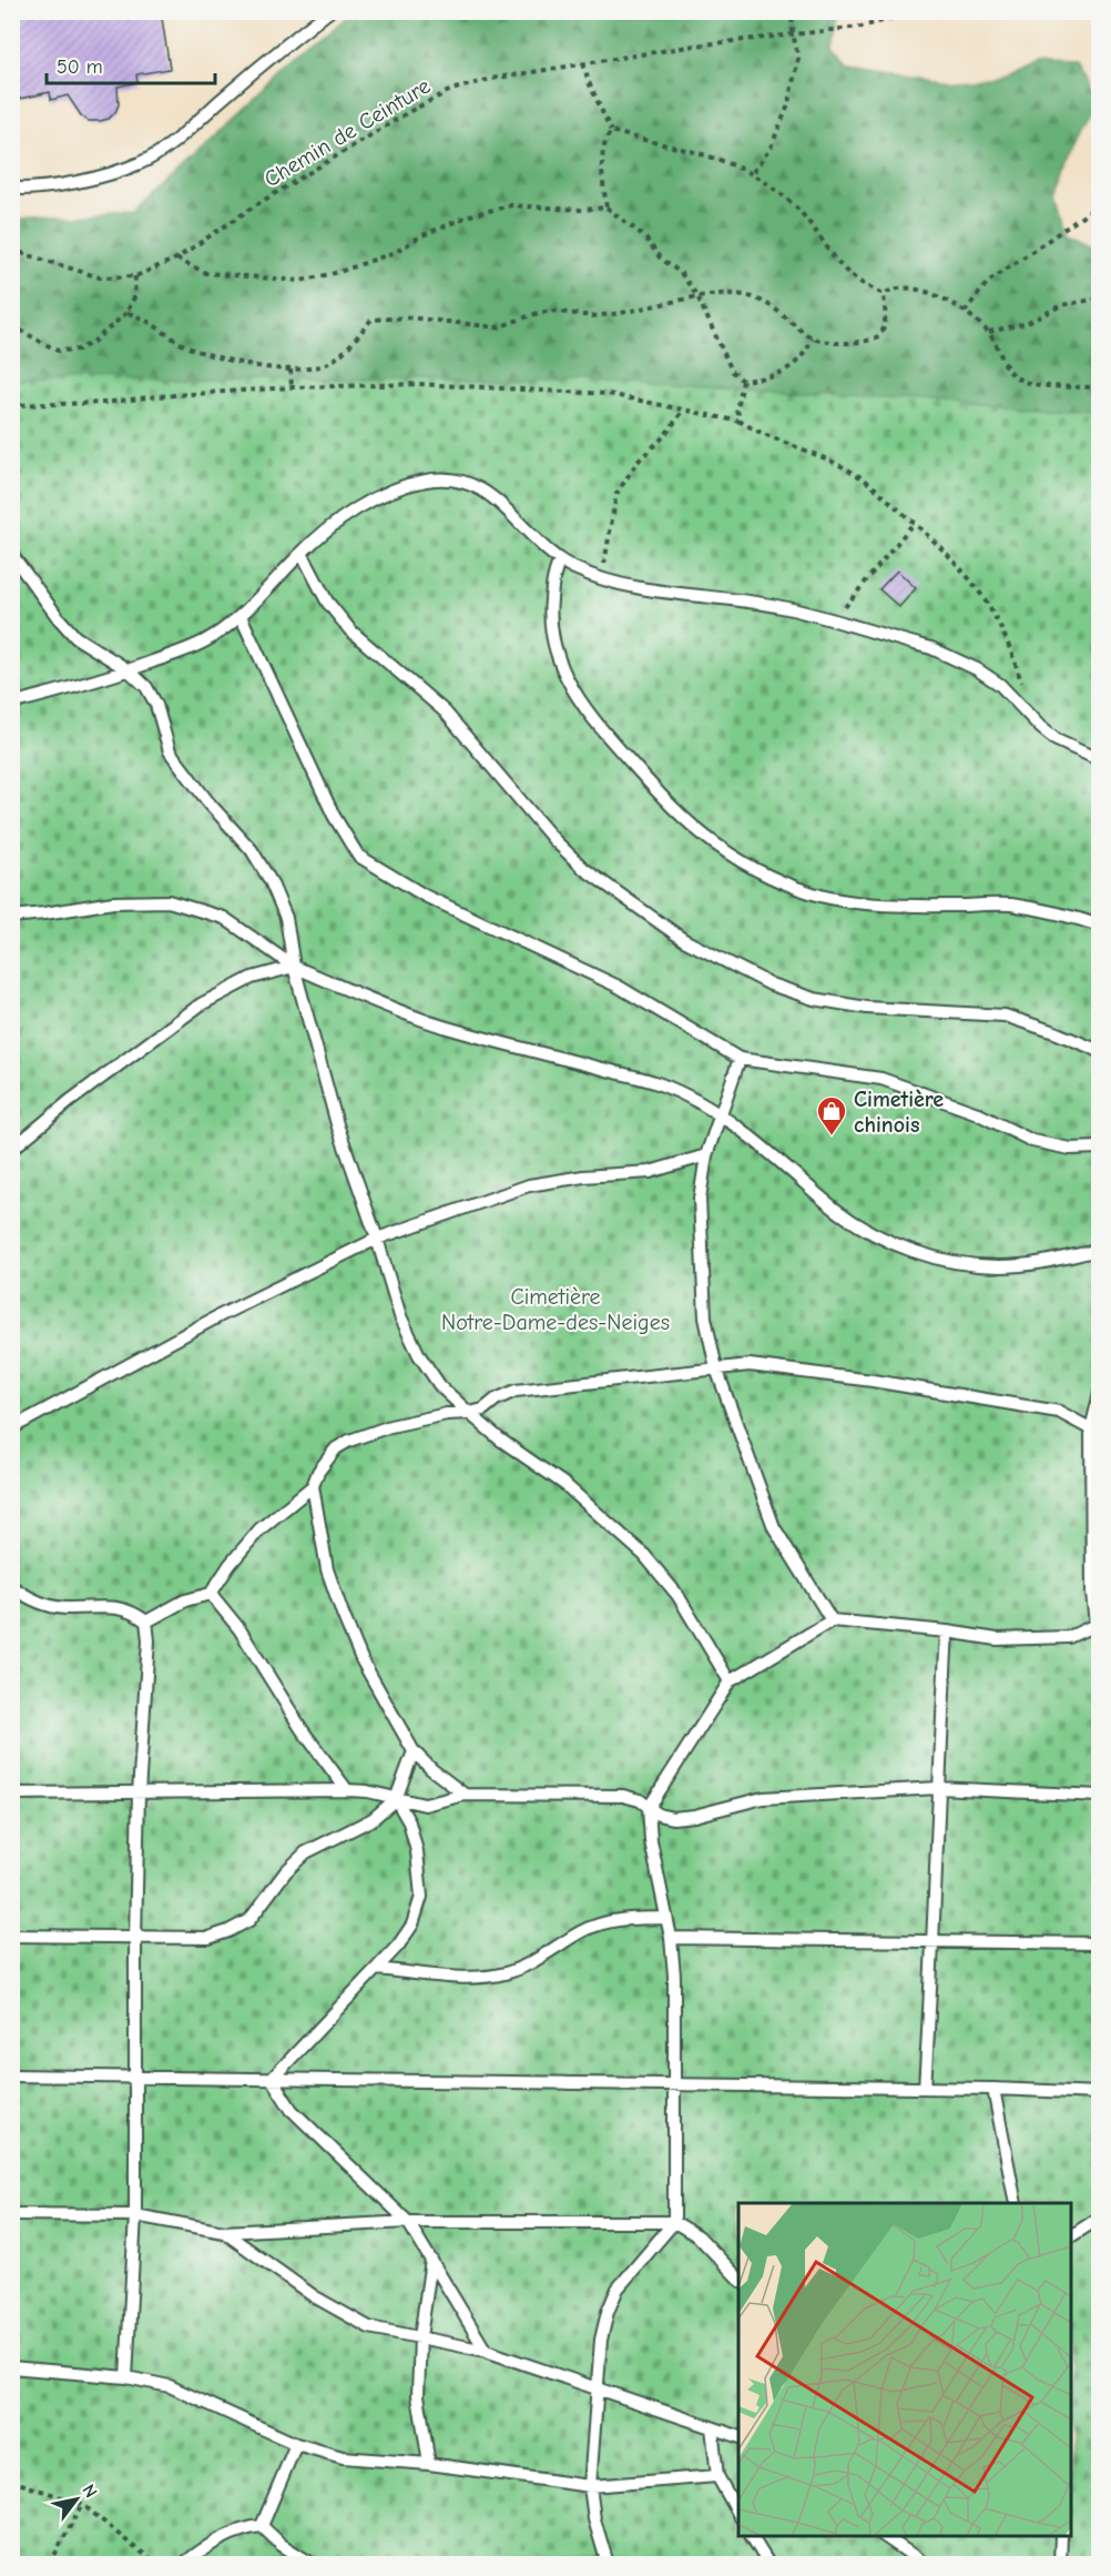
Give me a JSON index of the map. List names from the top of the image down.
{
  "streets": {
    "path": ["Chemin de Ceinture"]
  },
  "parks": ["Cimetière Notre-Dame-des-Neiges"],
  "places": {
    "shop": ["Cimetière chinois"]
  },
  "scale_bar": "50 m",
  "north": "top right"
}
